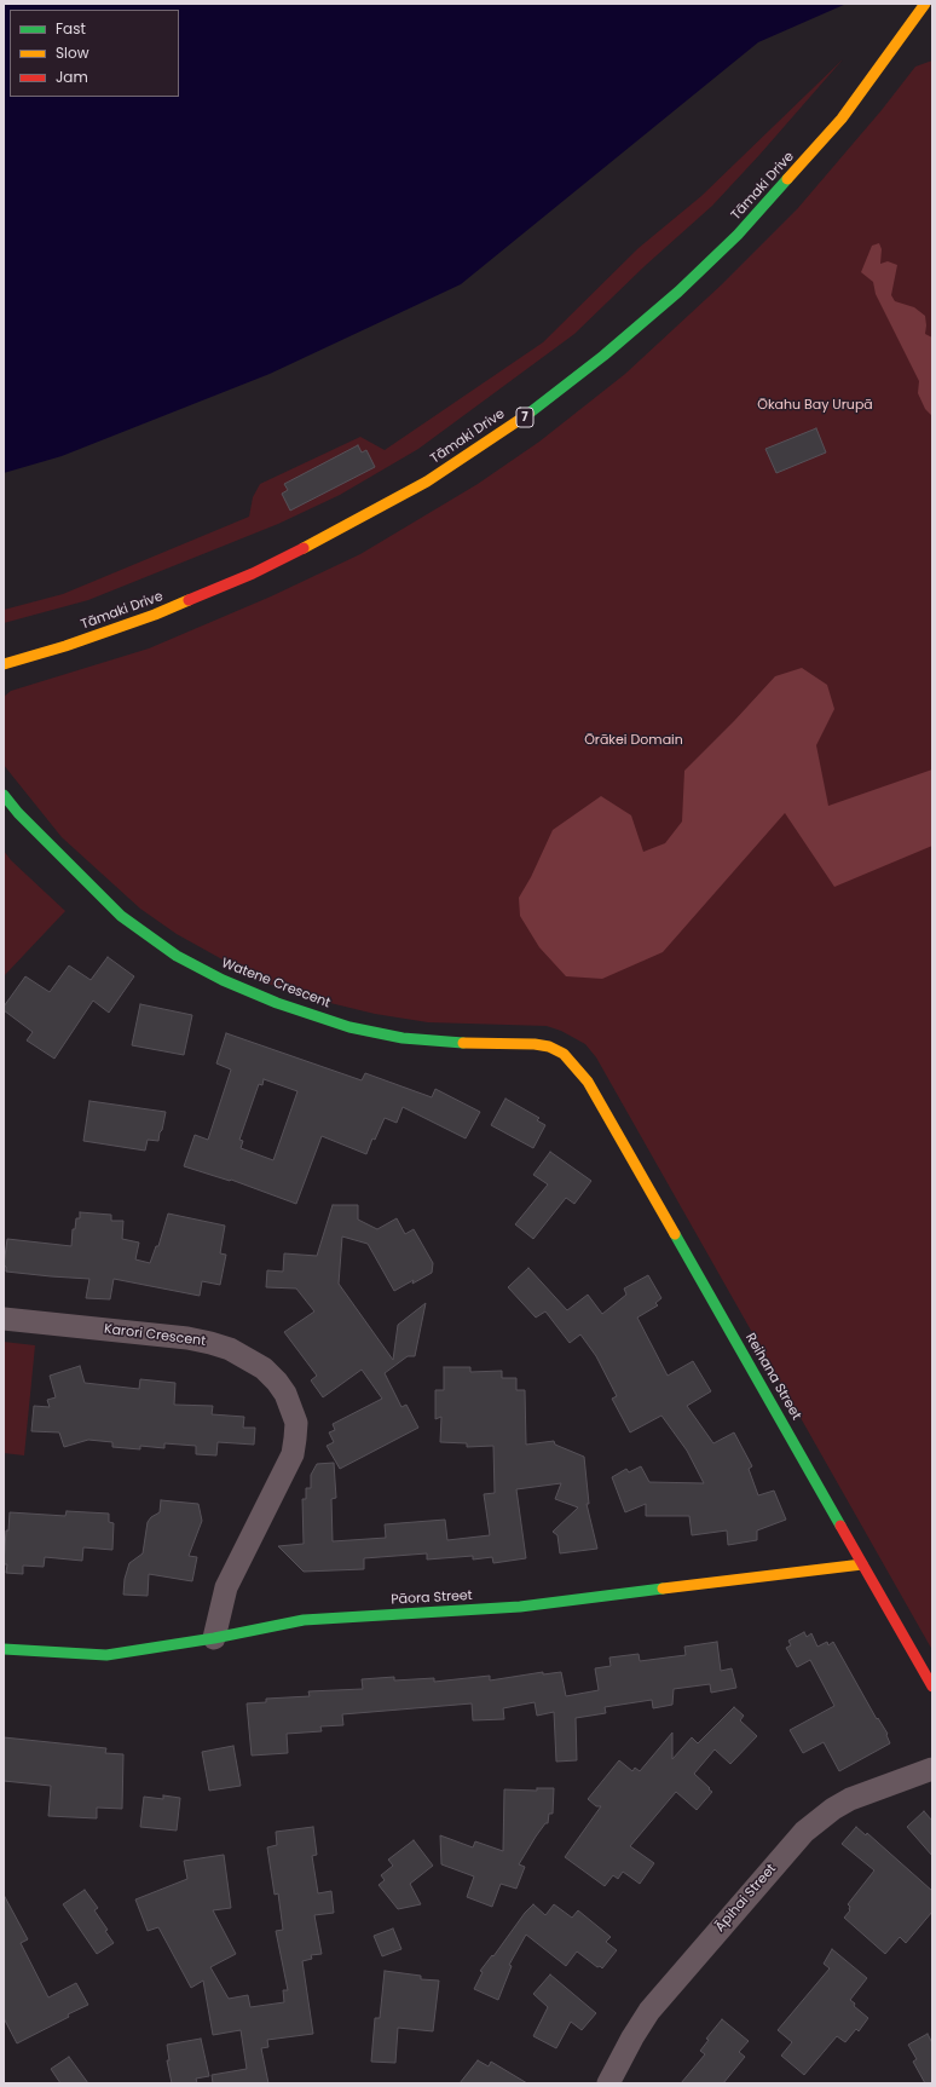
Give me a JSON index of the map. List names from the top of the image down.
{
  "streets": {
    "street": [
      "Tāmaki Drive",
      "7",
      "Watene Crescent",
      "Karori Crescent",
      "Reihana Street",
      "Pāora Street",
      "Āpihai Street"
    ]
  },
  "crossings": [
    ["Watene Crescent", "Reihana Street"],
    ["Karori Crescent", "Pāora Street"],
    ["Reihana Street", "Pāora Street"]
  ],
  "parks": ["Ōkahu Bay Urupā", "Ōrākei Domain"],
  "legend": ["Fast", "Slow", "Jam"]
}
